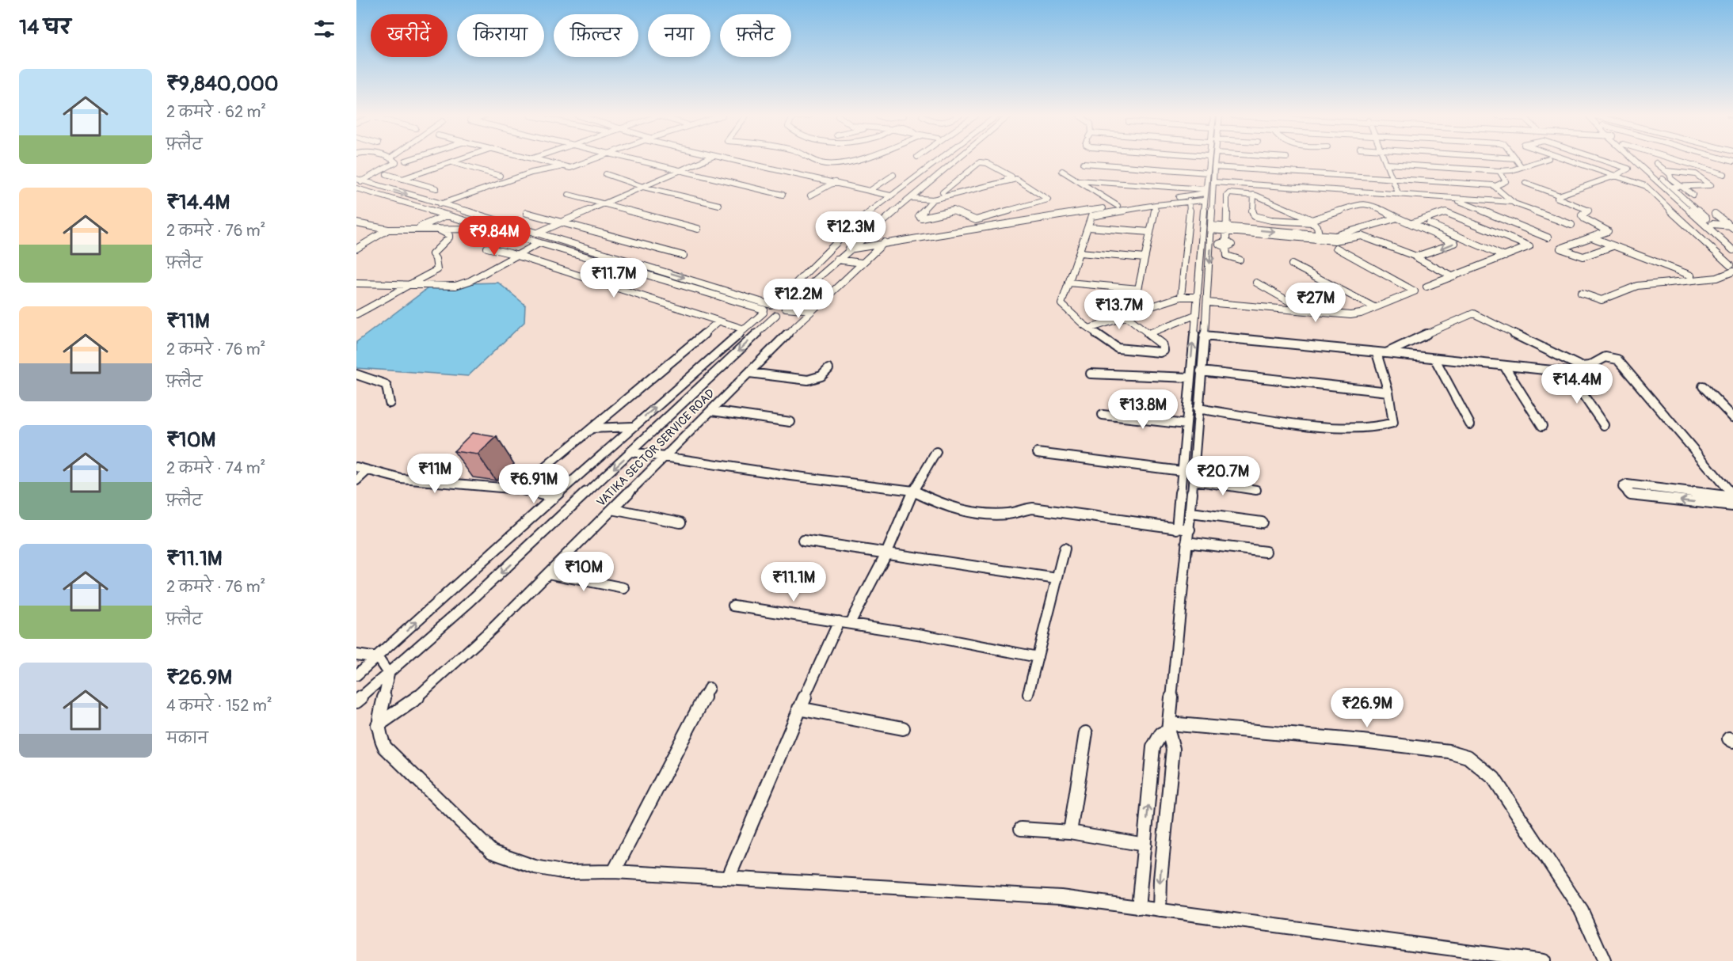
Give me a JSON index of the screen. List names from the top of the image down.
{
  "streets": {
    "street": ["VATIKA SECTOR SERVICE ROAD"]
  },
  "page": {
    "heading": "14 घर",
    "chip": [
      "खरीदें",
      "किराया",
      "फ़िल्टर",
      "नया",
      "फ़्लैट"
    ],
    "list": [
      {
        "name": "₹9,840,000",
        "note": "2 कमरे · 62 m² · फ़्लैट"
      },
      {
        "name": "₹14.4M",
        "note": "2 कमरे · 76 m² · फ़्लैट"
      },
      {
        "name": "₹11M",
        "note": "2 कमरे · 76 m² · फ़्लैट"
      },
      {
        "name": "₹10M",
        "note": "2 कमरे · 74 m² · फ़्लैट"
      },
      {
        "name": "₹11.1M",
        "note": "2 कमरे · 76 m² · फ़्लैट"
      },
      {
        "name": "₹26.9M",
        "note": "4 कमरे · 152 m² · मकान"
      }
    ],
    "price": [
      "₹12.3M",
      "₹9.84M",
      "₹11.7M",
      "₹12.2M",
      "₹27M",
      "₹13.7M",
      "₹14.4M",
      "₹13.8M",
      "₹11M",
      "₹20.7M",
      "₹6.91M",
      "₹10M",
      "₹11.1M",
      "₹26.9M"
    ]
  }
}
